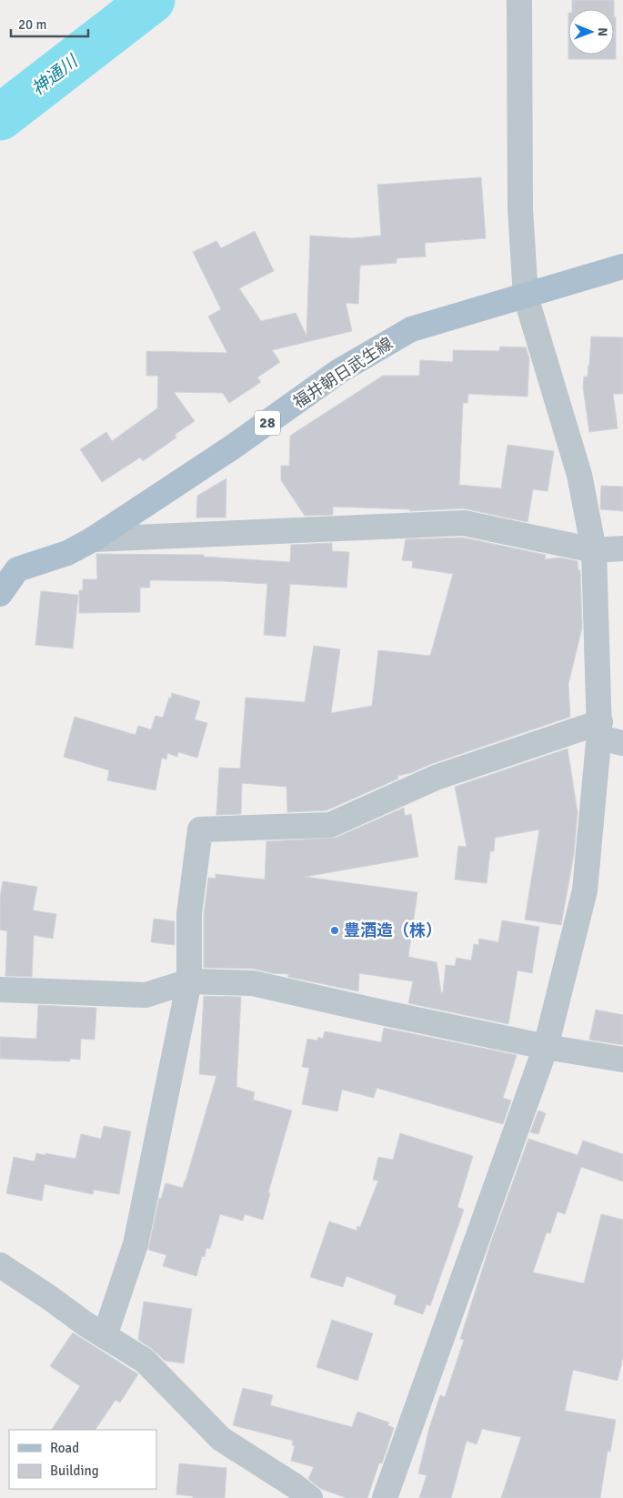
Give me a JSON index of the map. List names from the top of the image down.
{
  "streets": {
    "main road": ["福井朝日武生線", "28"]
  },
  "water": ["神通川"],
  "places": ["豊酒造（株）"],
  "legend": ["Road", "Building"],
  "scale_bar": "20 m",
  "north": "right"
}
